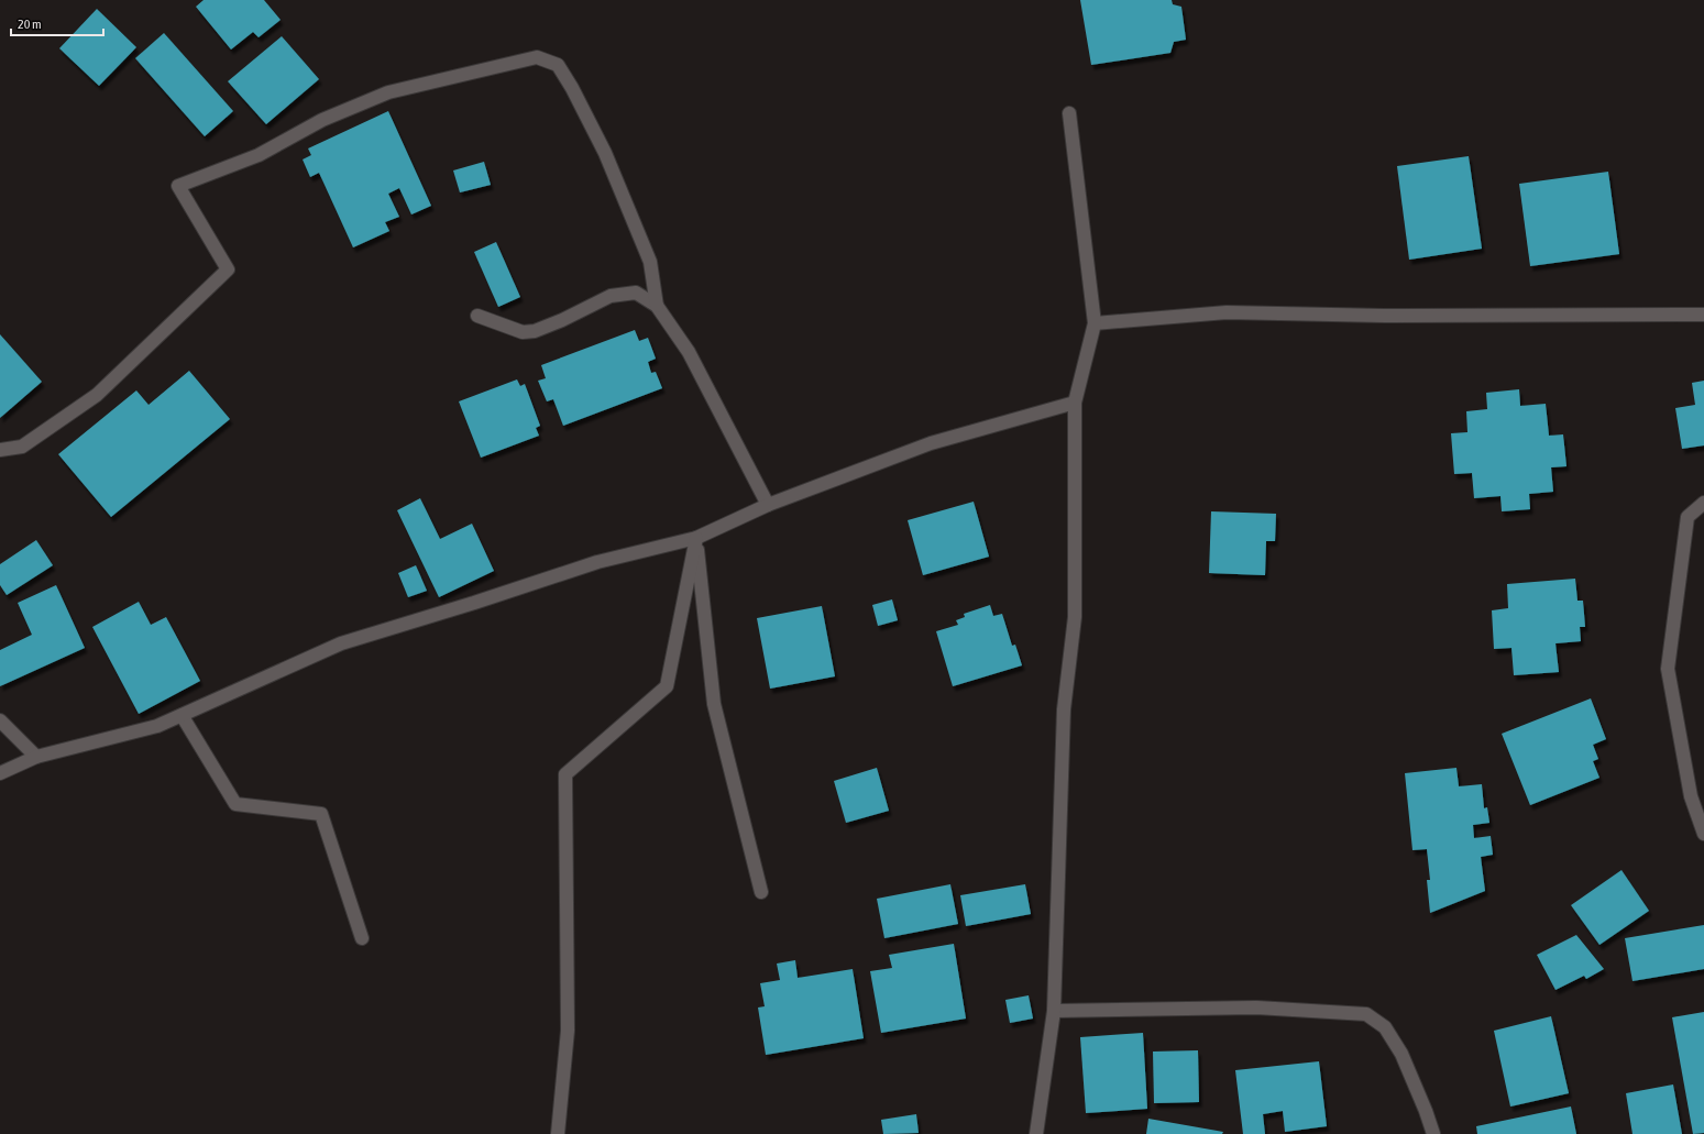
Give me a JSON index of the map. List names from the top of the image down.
{
  "scale_bar": "20 m"
}
